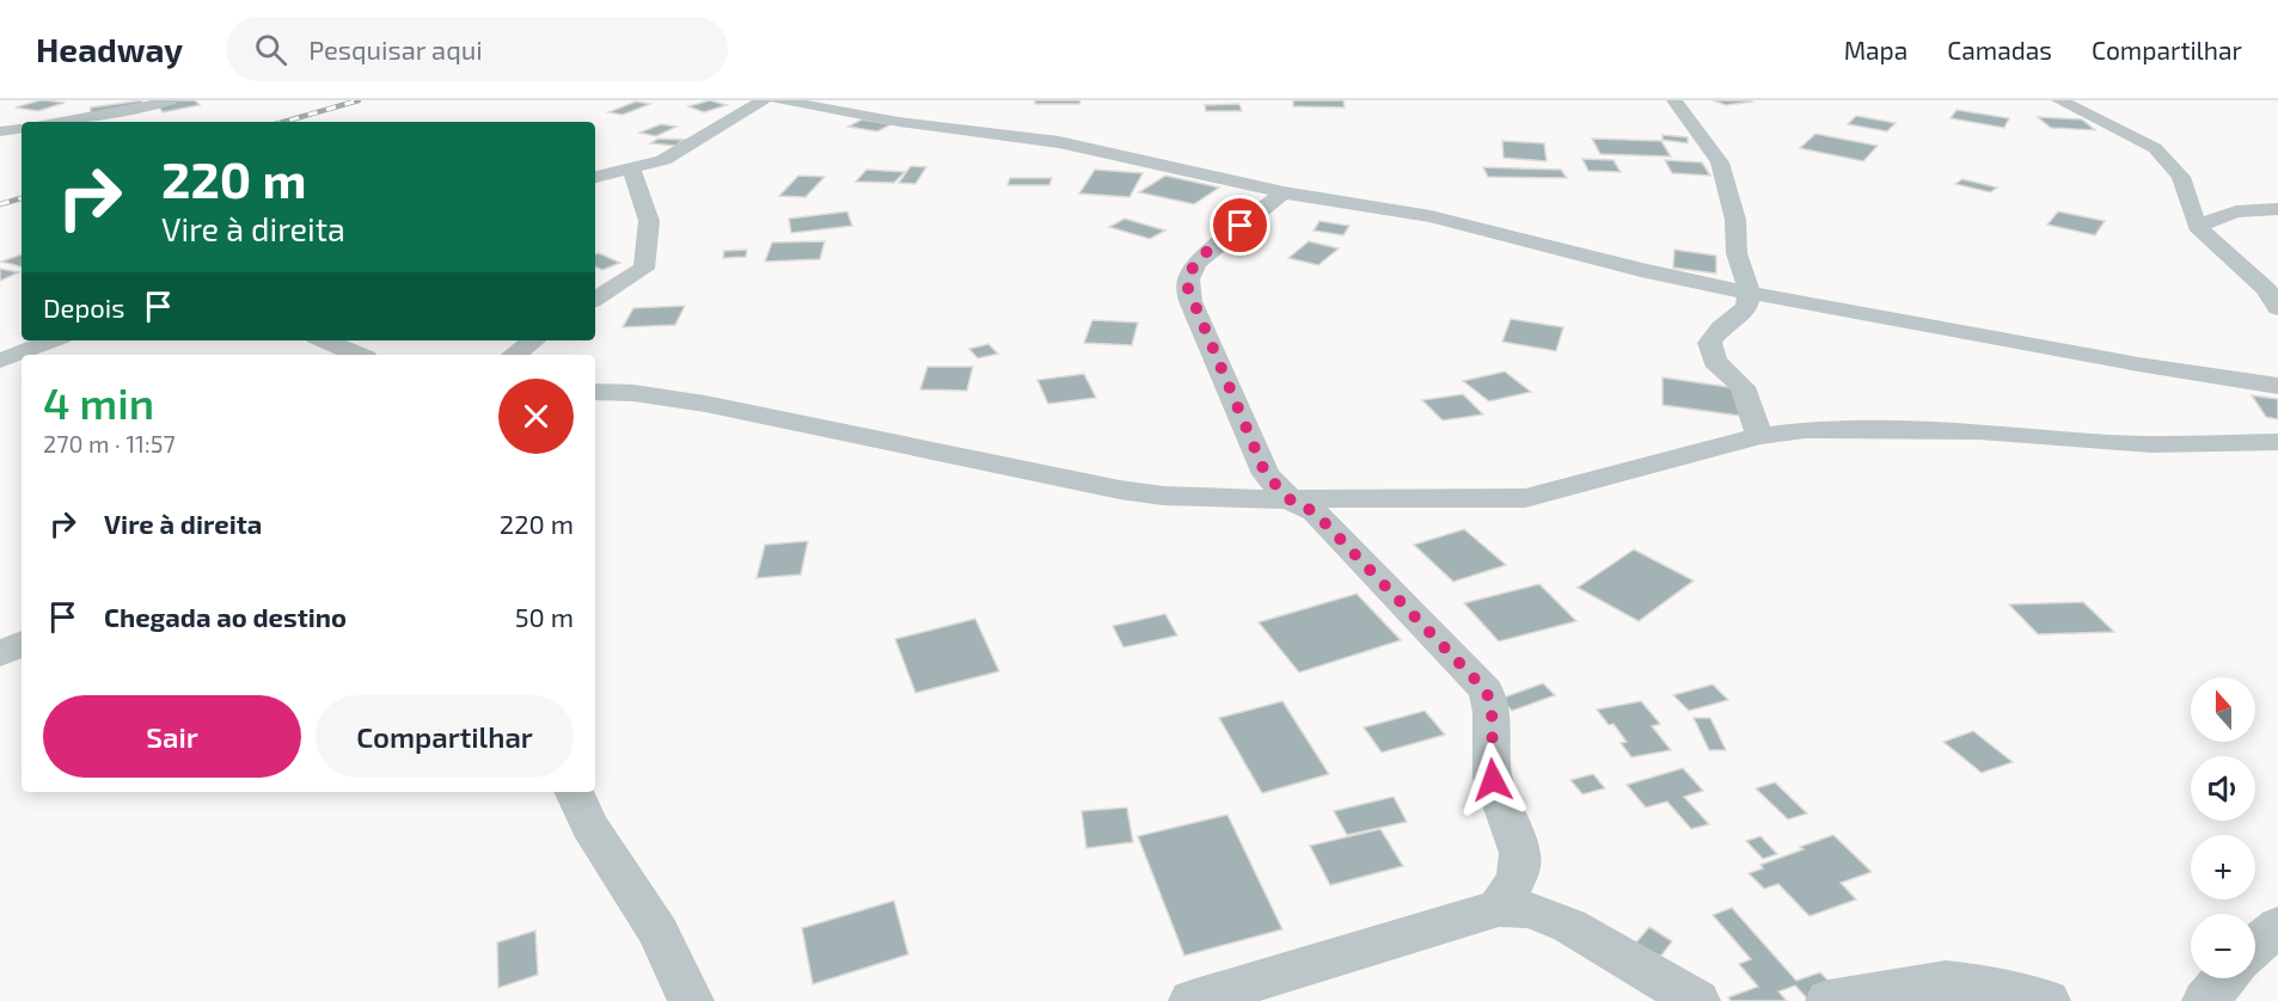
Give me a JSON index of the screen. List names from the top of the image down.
{
  "north": "top",
  "page": {
    "header": "Headway",
    "search": "Pesquisar aqui",
    "nav": ["Mapa", "Camadas", "Compartilhar"],
    "turn": ["220 m", "Vire à direita"],
    "then": "Depois",
    "heading": ["4 min", "270 m · 11:57"],
    "list": [
      {
        "name": "Vire à direita",
        "value": "220 m"
      },
      {
        "name": "Chegada ao destino",
        "value": "50 m"
      }
    ],
    "map_buttons": ["+", "−"],
    "buttons": ["Sair", "Compartilhar"]
  }
}
